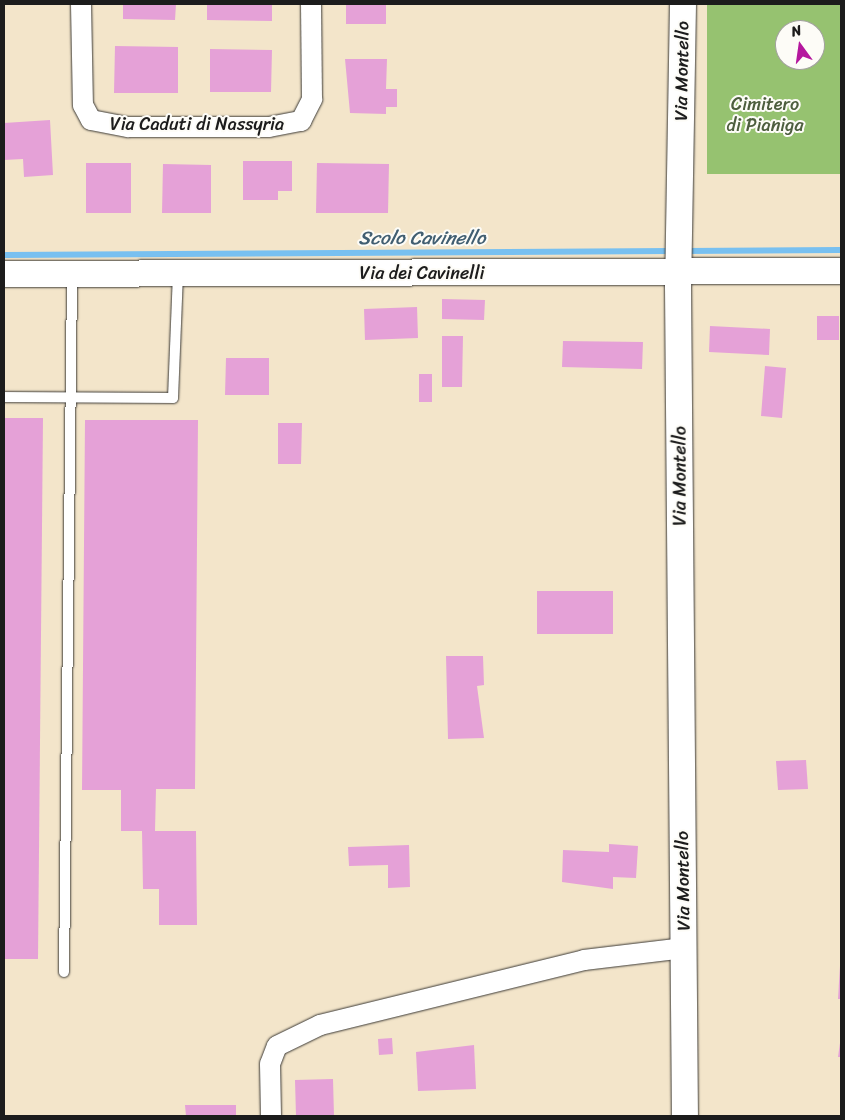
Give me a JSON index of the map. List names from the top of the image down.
{
  "streets": {
    "street": ["Via Montello", "Via Caduti di Nassyria", "Via dei Cavinelli"]
  },
  "crossings": [
    ["Via Montello", "Via dei Cavinelli"]
  ],
  "water": ["Scolo Cavinello"],
  "parks": ["Cimitero di Pianiga"],
  "north": "top"
}
